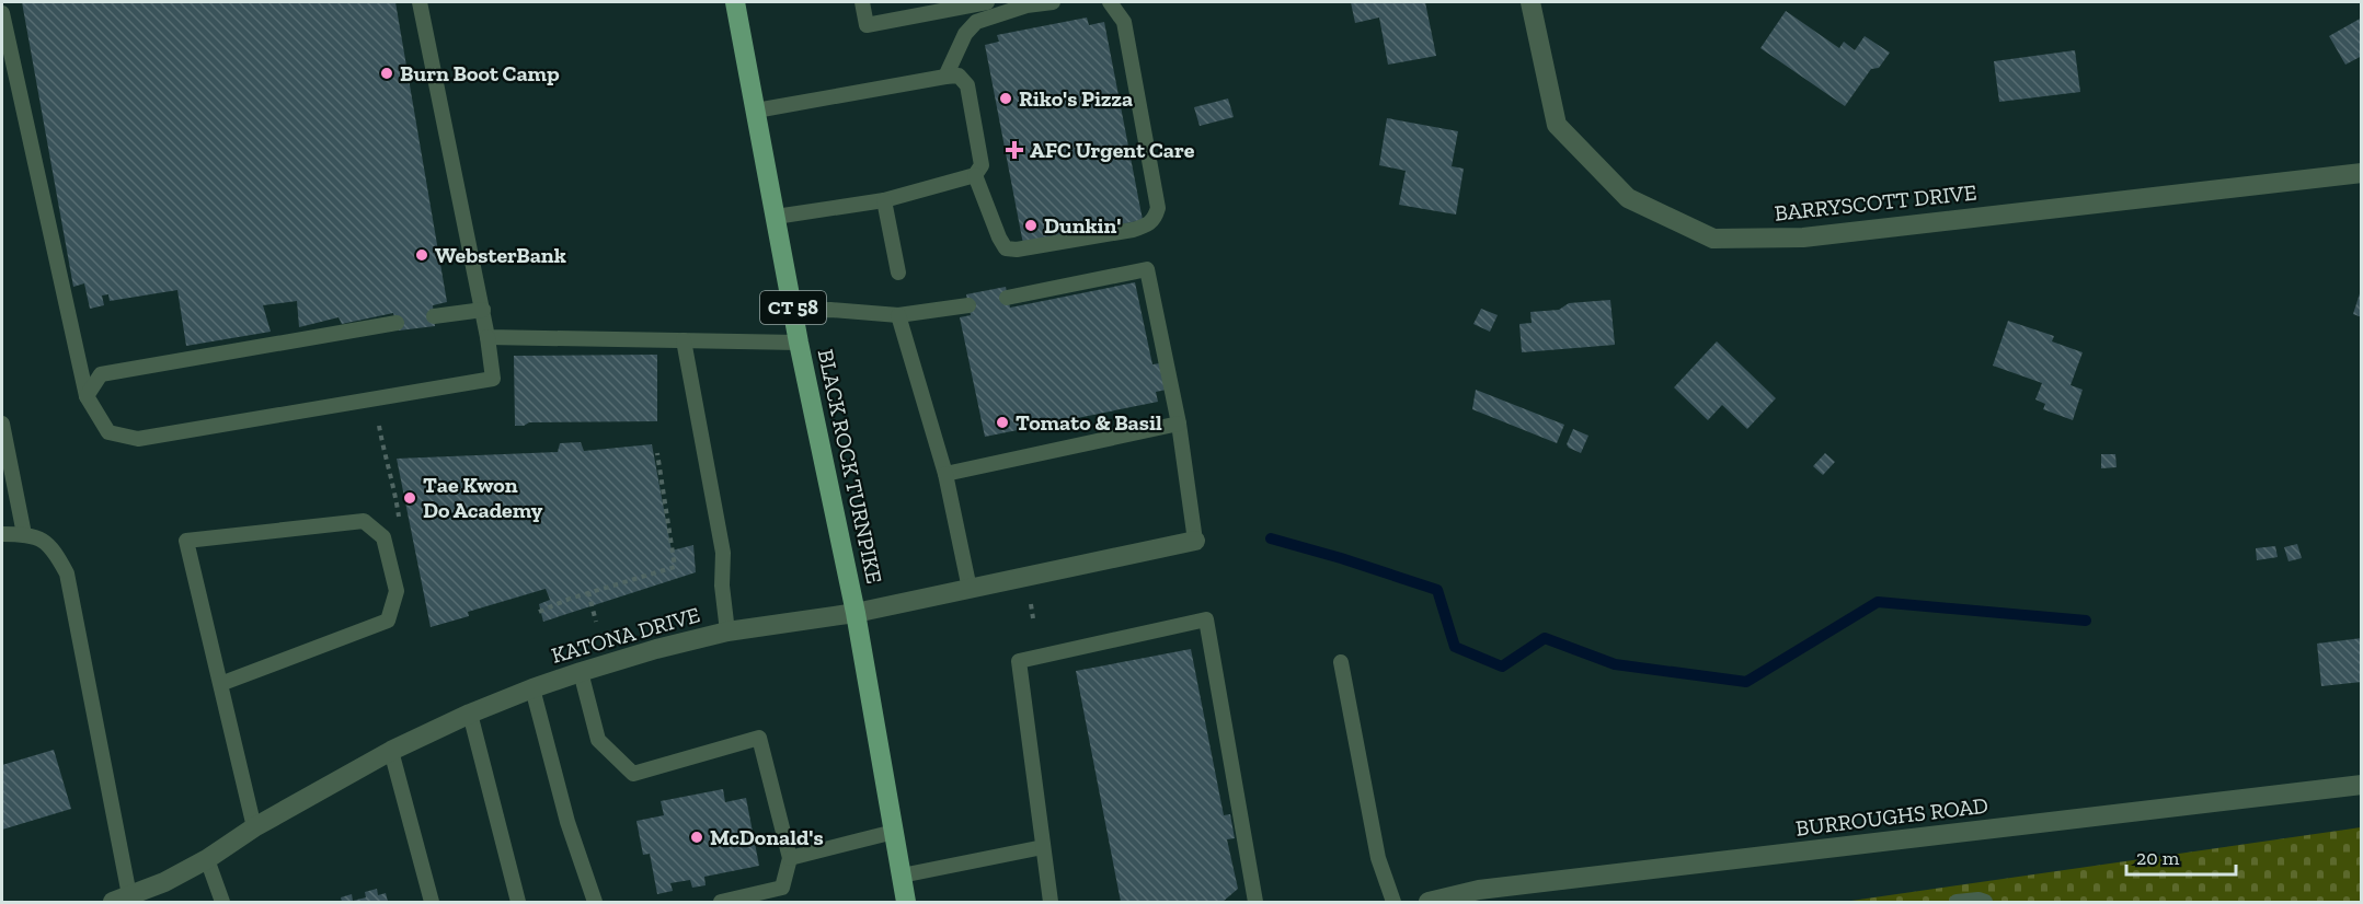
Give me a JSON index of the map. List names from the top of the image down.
{
  "streets": {
    "main road": ["CT 58", "BLACK ROCK TURNPIKE"],
    "street": ["BARRYSCOTT DRIVE", "KATONA DRIVE", "BURROUGHS ROAD"]
  },
  "crossings": [
    ["BLACK ROCK TURNPIKE", "KATONA DRIVE"]
  ],
  "places": {
    "other": [
      "Burn Boot Camp",
      "Riko's Pizza",
      "Dunkin'",
      "WebsterBank",
      "Tomato & Basil",
      "Tae Kwon Do Academy",
      "McDonald's"
    ],
    "health": ["AFC Urgent Care"]
  },
  "scale_bar": "20 m"
}
